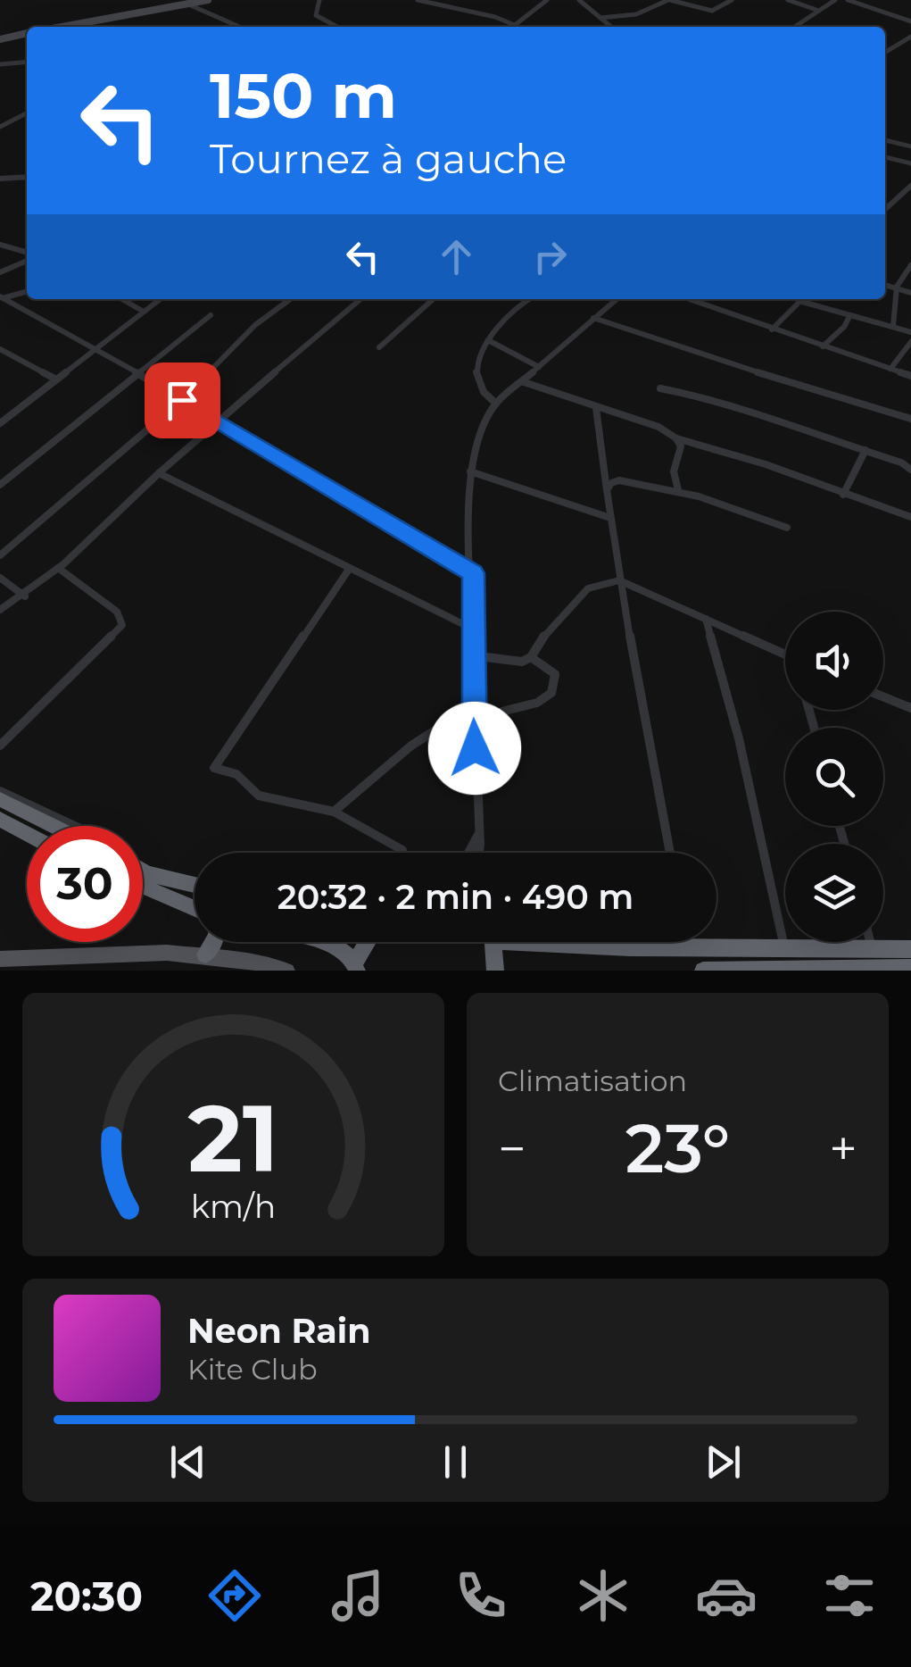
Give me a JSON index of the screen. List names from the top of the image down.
{
  "page": {
    "turn": ["150 m", "Tournez à gauche"],
    "limit": "30",
    "trip": "20:32 · 2 min · 490 m",
    "tile": "Climatisation",
    "heat": ["−", "23°", "+"],
    "song": ["Neon Rain", "Kite Club"],
    "tabs": "20:30",
    "gauge": ["21", "km/h"]
  }
}
